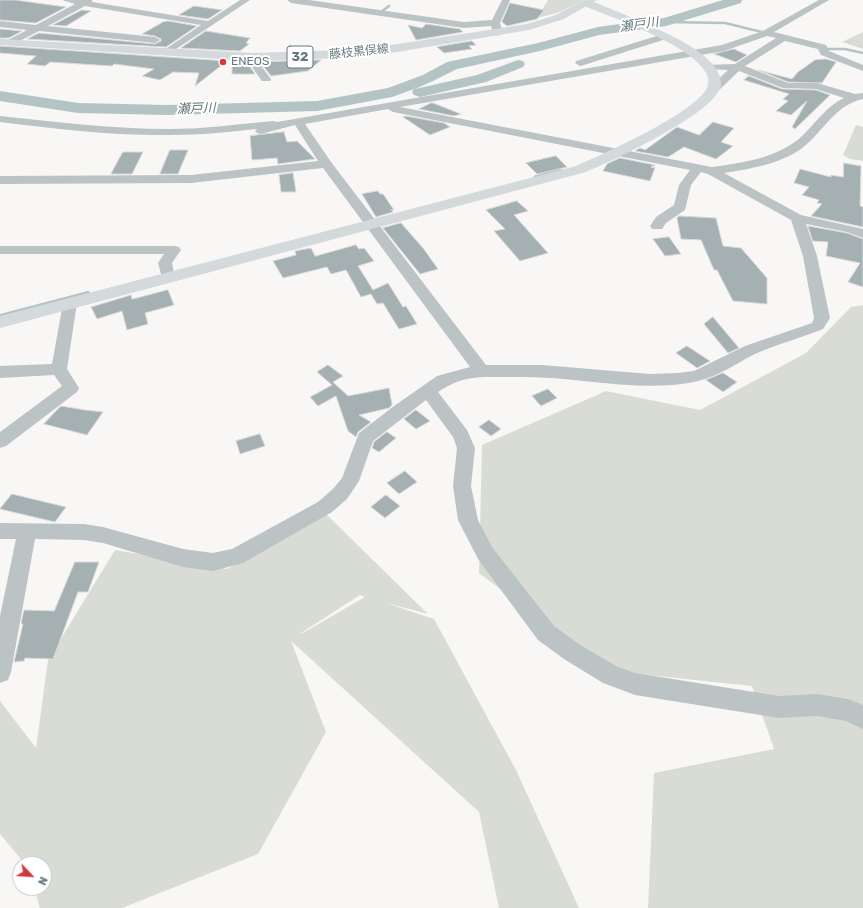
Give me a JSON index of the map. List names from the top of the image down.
{
  "streets": {
    "street": ["藤枝黒俣線", "32"]
  },
  "water": ["瀬戸川"],
  "places": ["ENEOS"],
  "north": "bottom right"
}
